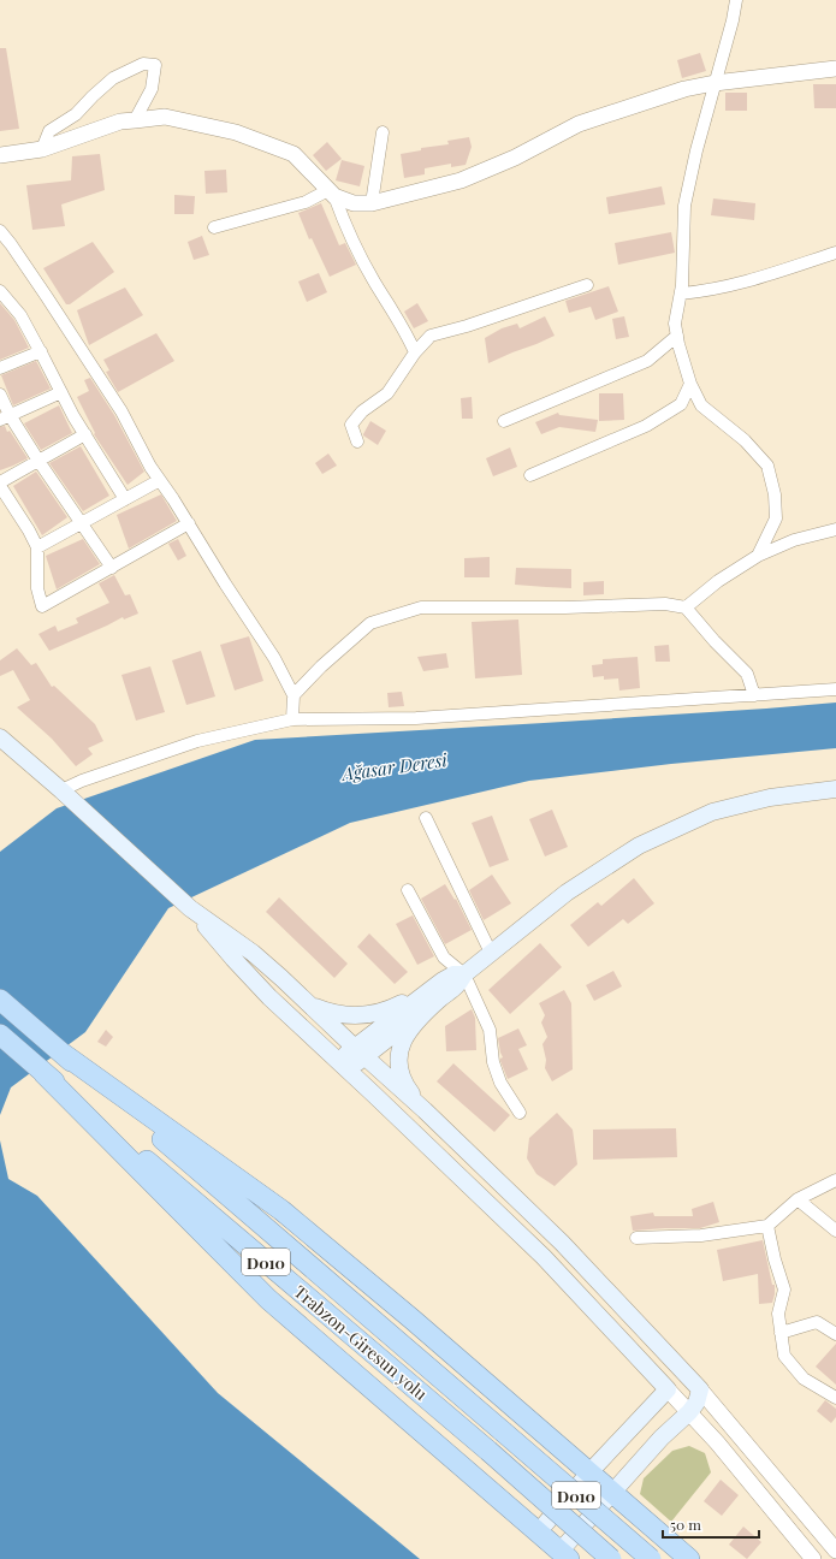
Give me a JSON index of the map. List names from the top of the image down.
{
  "streets": {
    "highway": ["D010", "Trabzon-Giresun yolu"]
  },
  "water": ["Ağasar Deresi"],
  "scale_bar": "50 m"
}
